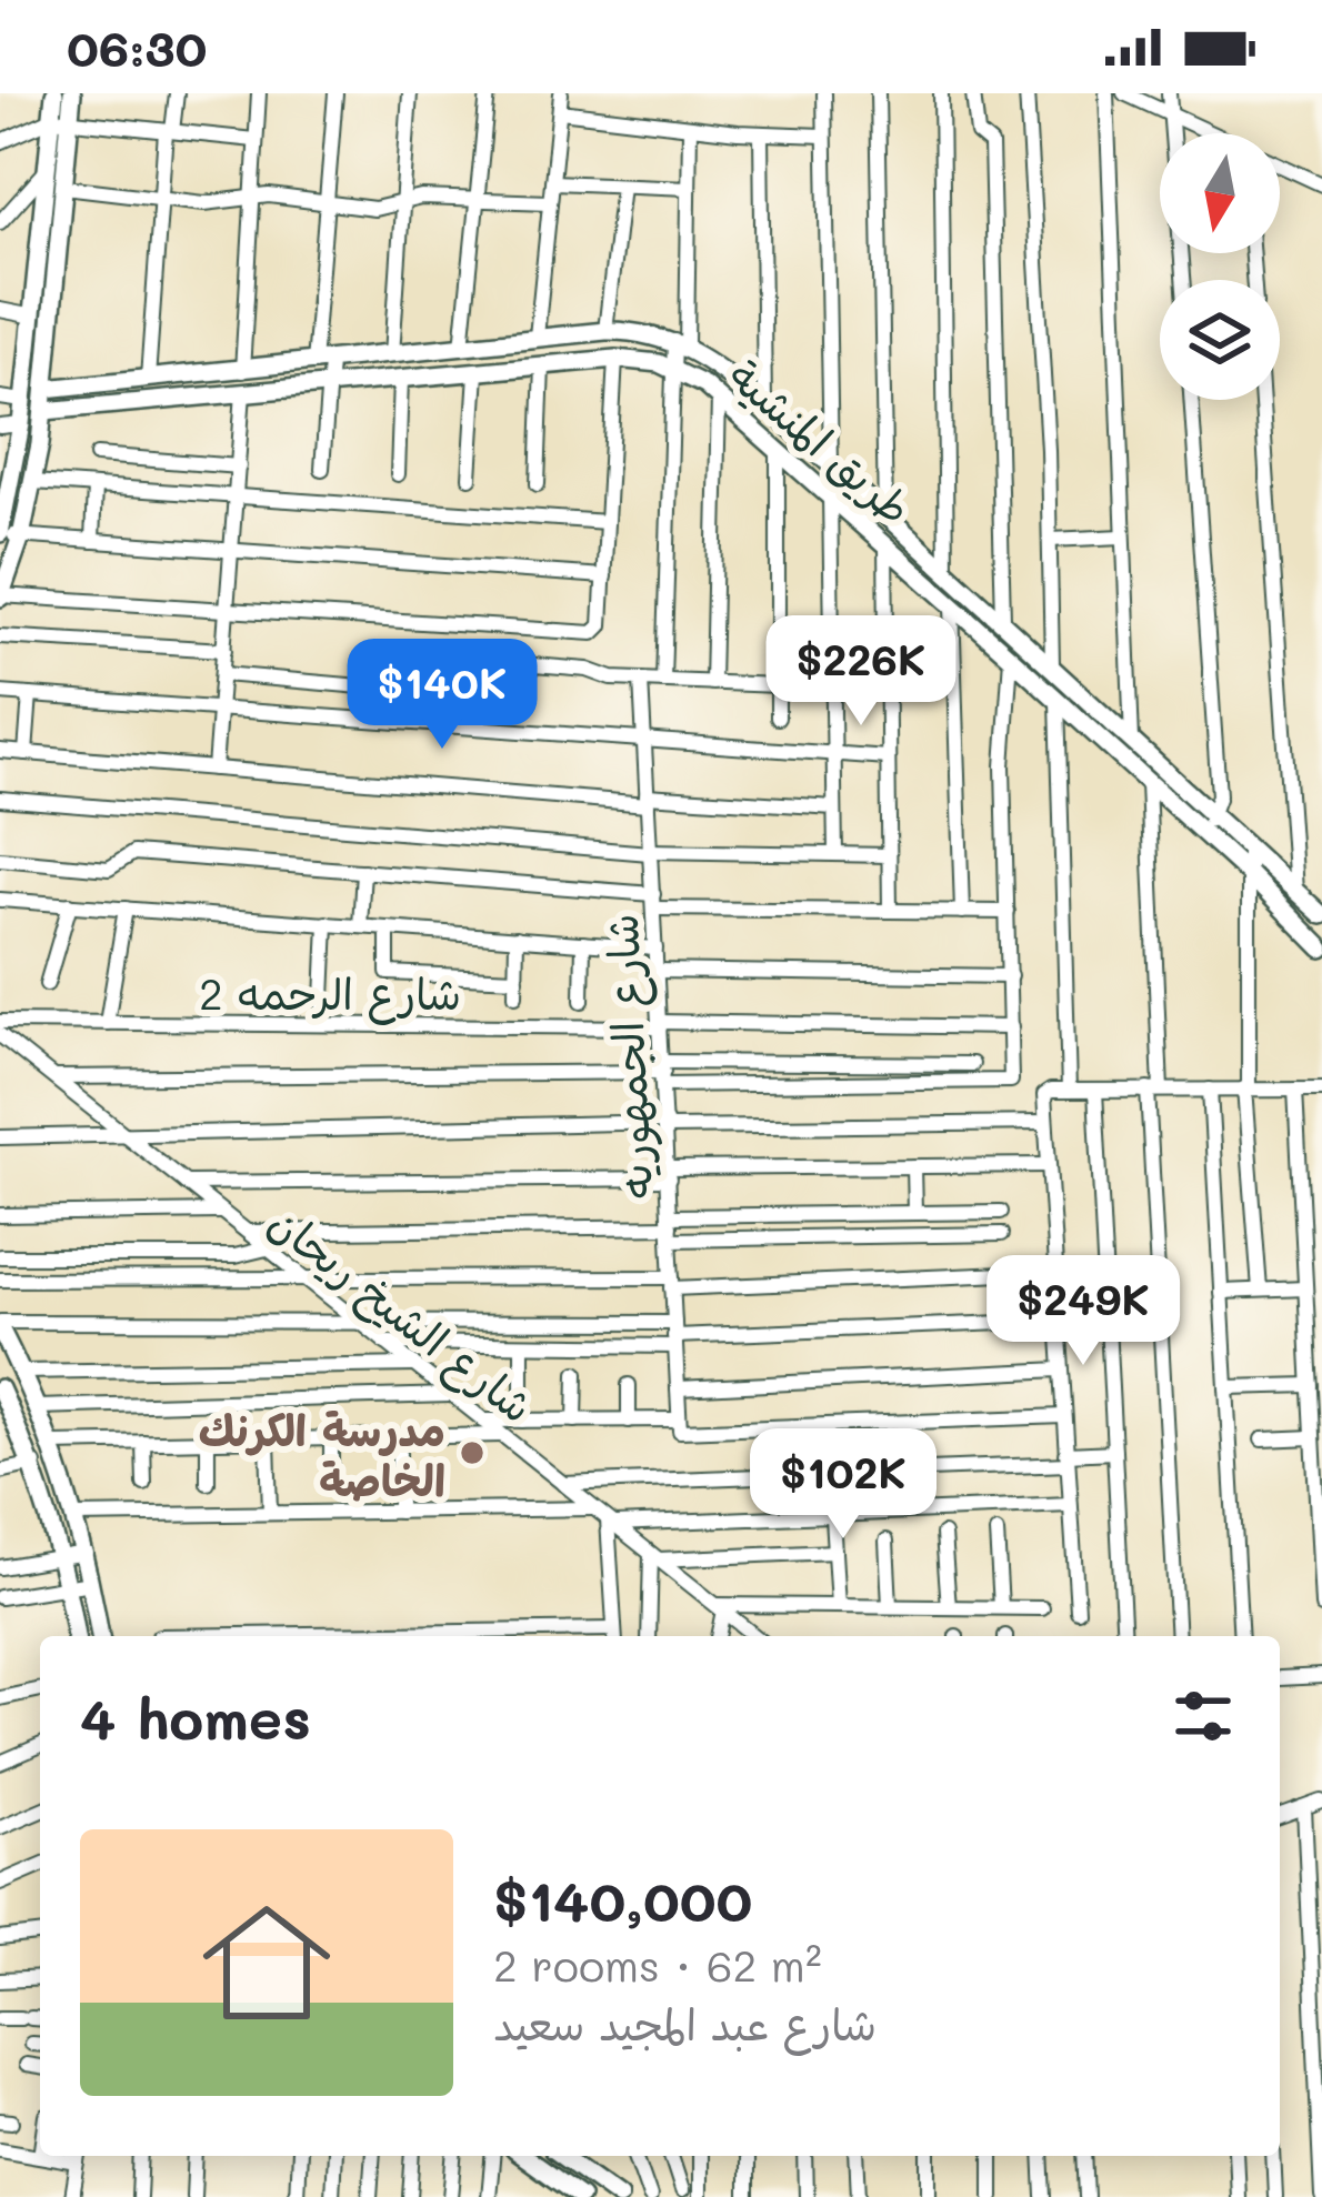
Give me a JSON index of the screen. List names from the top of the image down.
{
  "streets": {
    "street": [
      "طريق المنشية",
      "شارع الرحمه 2",
      "شارع الجمهوريه",
      "شارع الشيخ ريحان"
    ]
  },
  "crossings": [
    ["شارع الرحمه 2", "شارع الجمهوريه"]
  ],
  "places": ["مدرسة الكرنك الخاصة"],
  "north": "bottom",
  "page": {
    "status": "06:30",
    "price": [
      "$226K",
      "$140K",
      "$249K",
      "$102K"
    ],
    "heading": "4 homes",
    "list": [
      {
        "name": "$140,000",
        "note": "2 rooms · 62 m² · شارع عبد المجيد سعيد"
      }
    ]
  }
}
